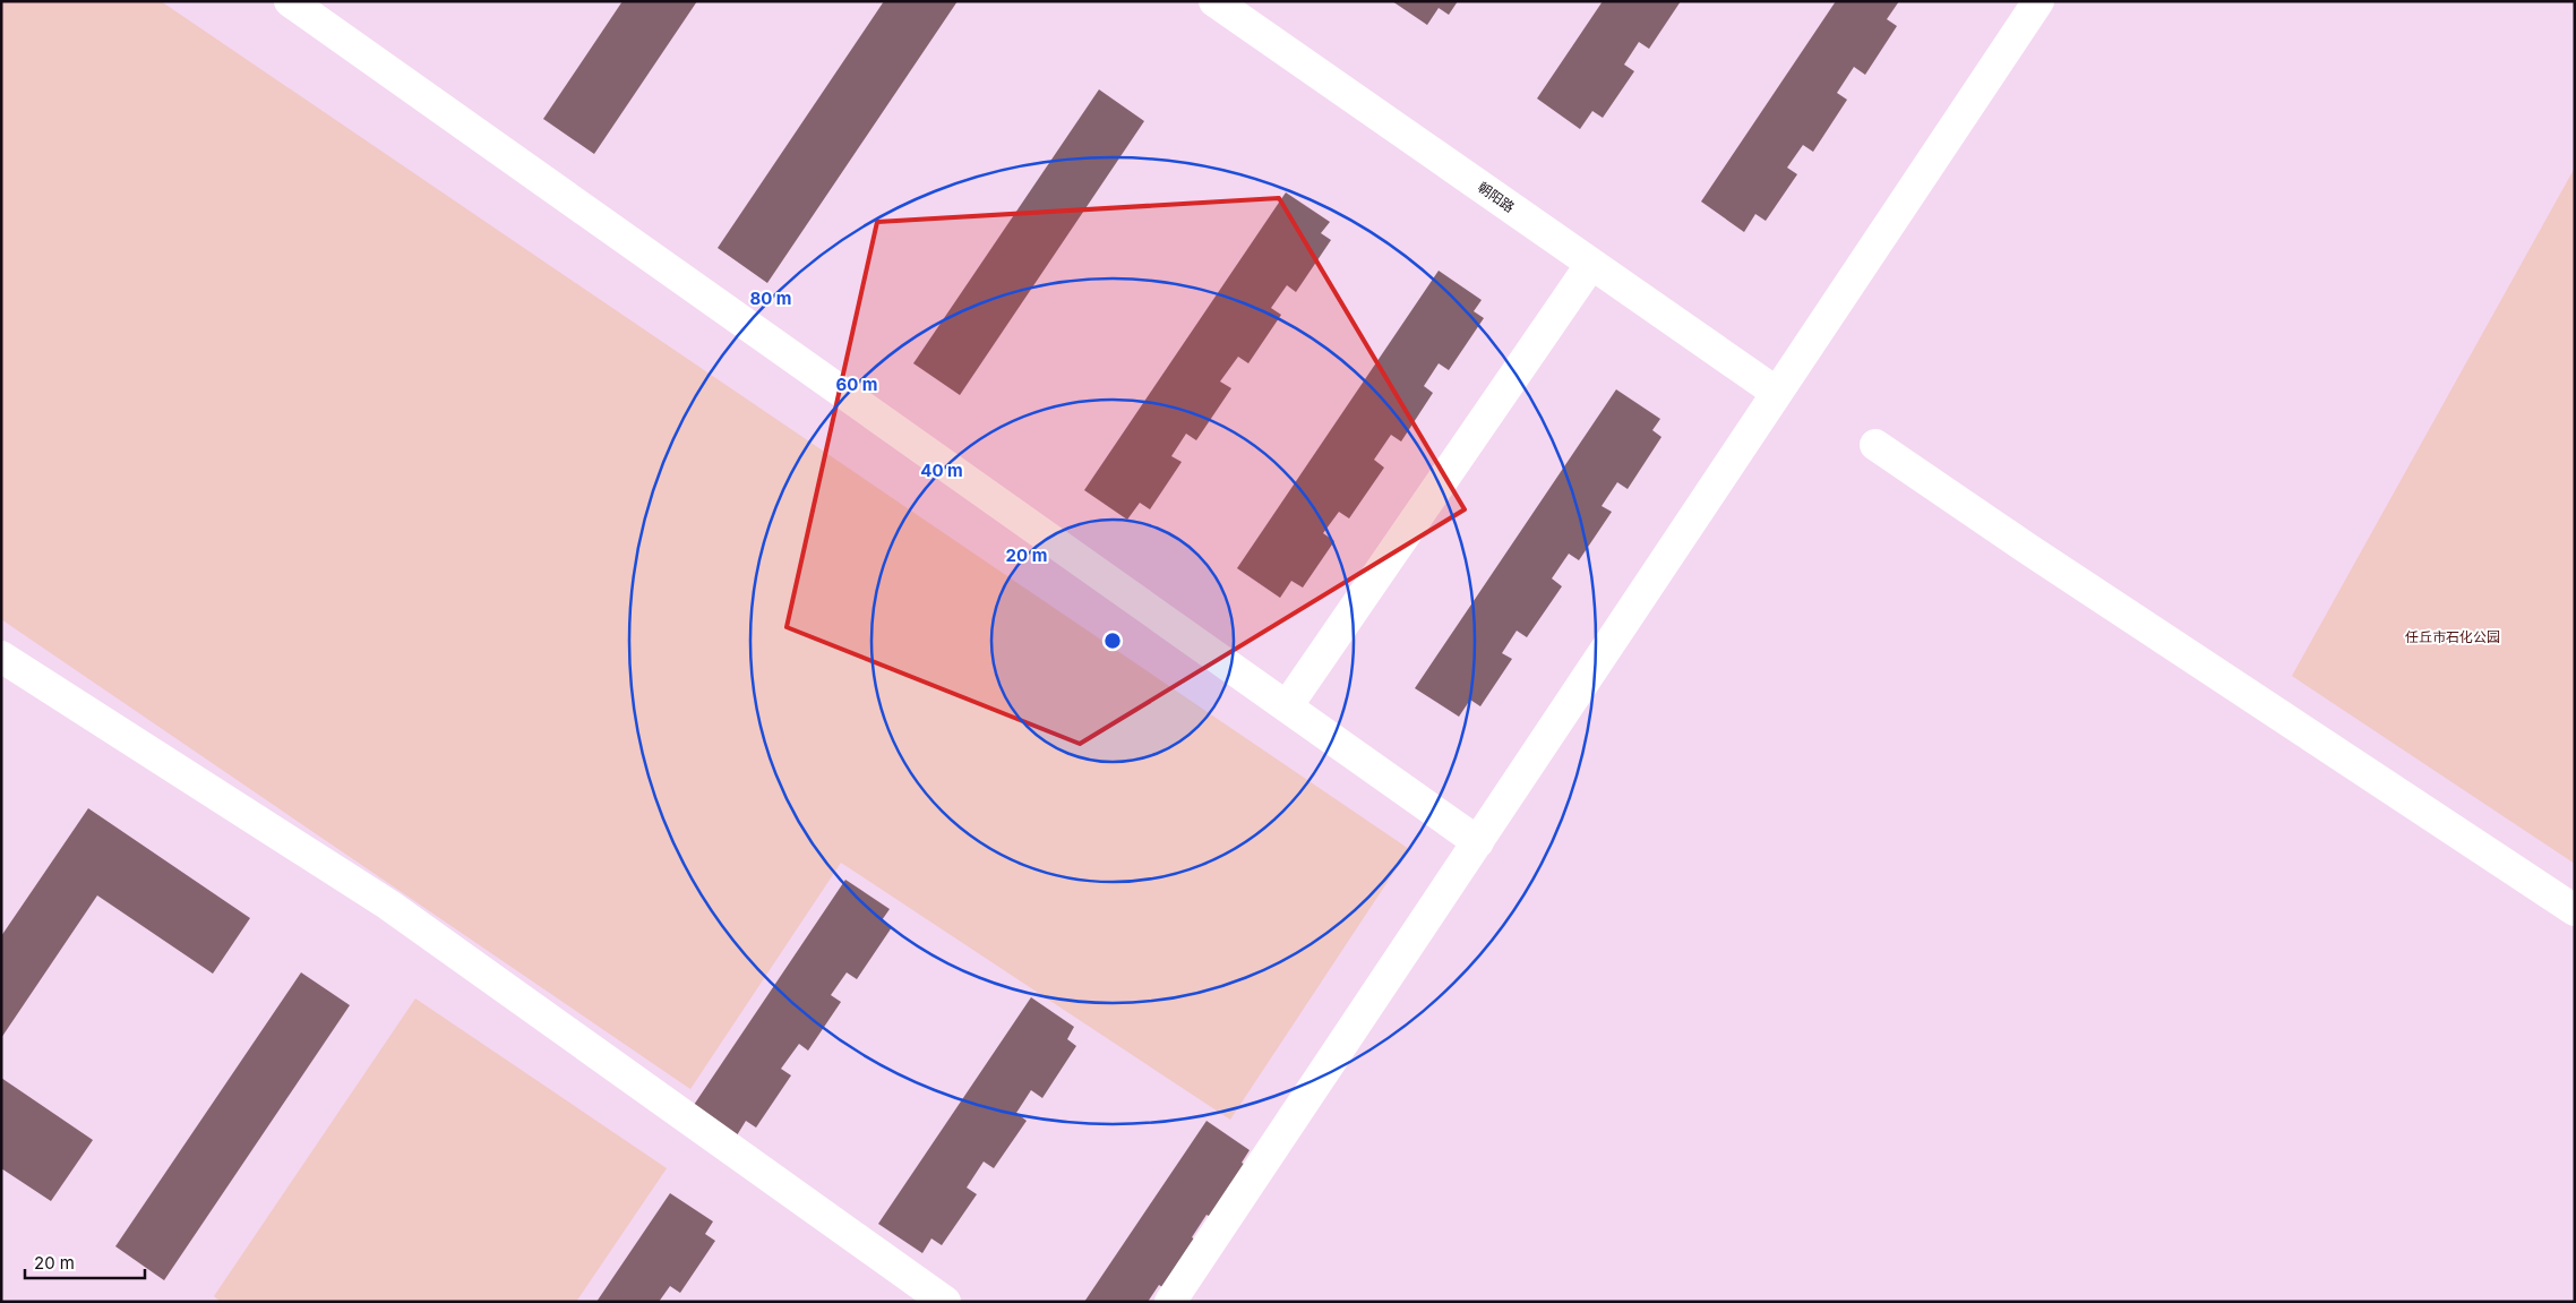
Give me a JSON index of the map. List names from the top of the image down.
{
  "streets": {
    "street": ["朝阳路"]
  },
  "parks": ["任丘市石化公园"],
  "scale_bar": "20 m",
  "rings": [
    "80 m",
    "60 m",
    "40 m",
    "20 m"
  ]
}
